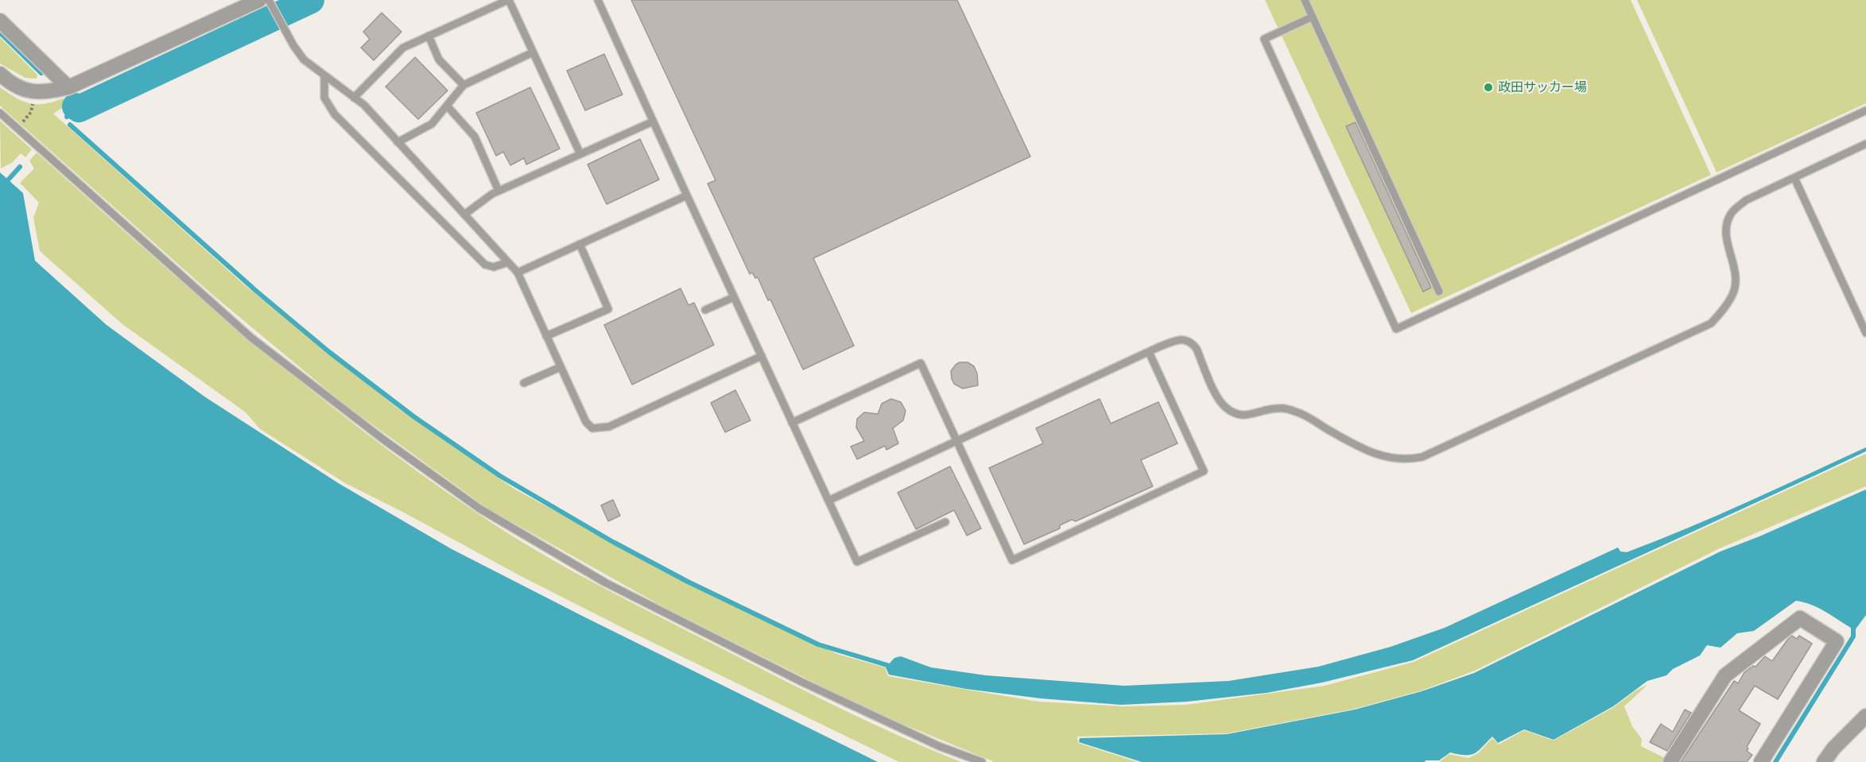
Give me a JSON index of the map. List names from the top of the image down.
{
  "places": ["政田サッカー場"]
}
